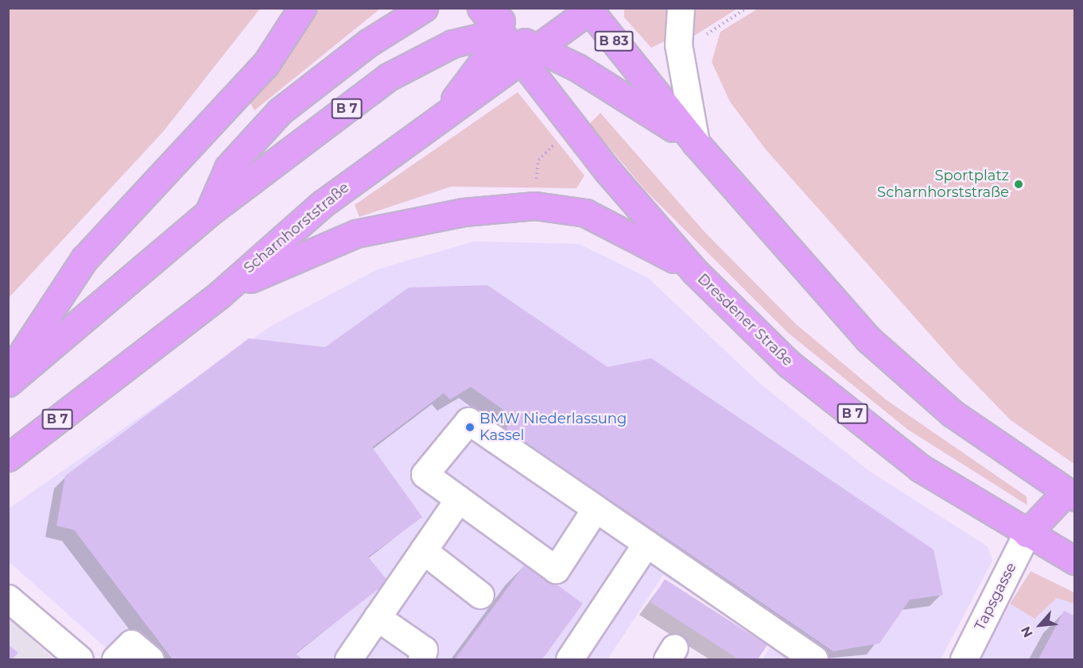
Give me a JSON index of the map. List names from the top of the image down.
{
  "streets": {
    "main road": [
      "B 83",
      "B 7",
      "Scharnhorststraße",
      "Dresdener Straße"
    ],
    "street": ["Tapsgasse"]
  },
  "crossings": [
    ["B 83", "Scharnhorststraße"],
    ["Scharnhorststraße", "Dresdener Straße"],
    ["Dresdener Straße", "Tapsgasse"]
  ],
  "places": ["Sportplatz Scharnhorststraße", "BMW Niederlassung Kassel"],
  "north": "bottom left"
}
